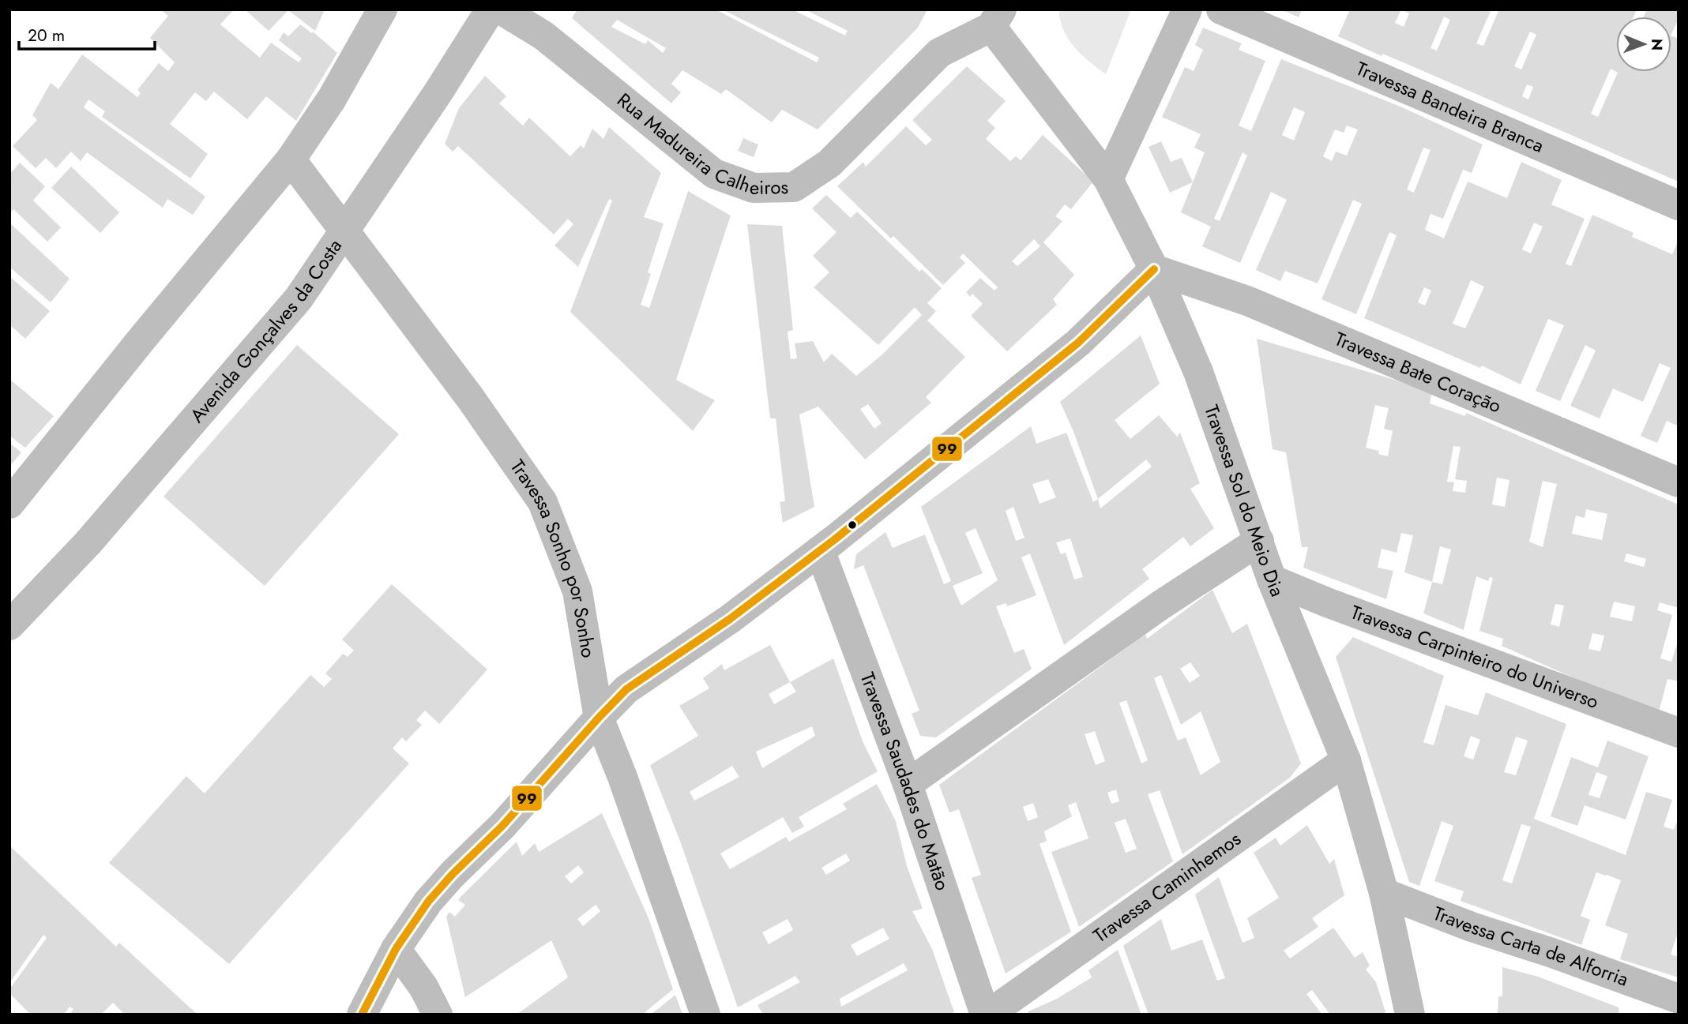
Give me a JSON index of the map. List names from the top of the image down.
{
  "streets": {
    "street": [
      "Travessa Bandeira Branca",
      "Rua Madureira Calheiros",
      "Avenida Gonçalves da Costa",
      "Travessa Bate Coração",
      "Travessa Sol do Meio Dia",
      "Travessa Sonho por Sonho",
      "Travessa Carpinteiro do Universo",
      "Travessa Saudades do Matão",
      "Travessa Caminhemos",
      "Travessa Carta de Alforria"
    ]
  },
  "crossings": [
    ["Rua Madureira Calheiros", "Travessa Sol do Meio Dia"],
    ["Avenida Gonçalves da Costa", "Travessa Sonho por Sonho"],
    ["Travessa Bate Coração", "Travessa Sol do Meio Dia"],
    ["Travessa Sol do Meio Dia", "Travessa Carpinteiro do Universo"],
    ["Travessa Sol do Meio Dia", "Travessa Caminhemos"],
    ["Travessa Sol do Meio Dia", "Travessa Carta de Alforria"],
    ["Travessa Saudades do Matão", "Travessa Caminhemos"]
  ],
  "lines": ["transit line 99"],
  "scale_bar": "20 m",
  "north": "right"
}
